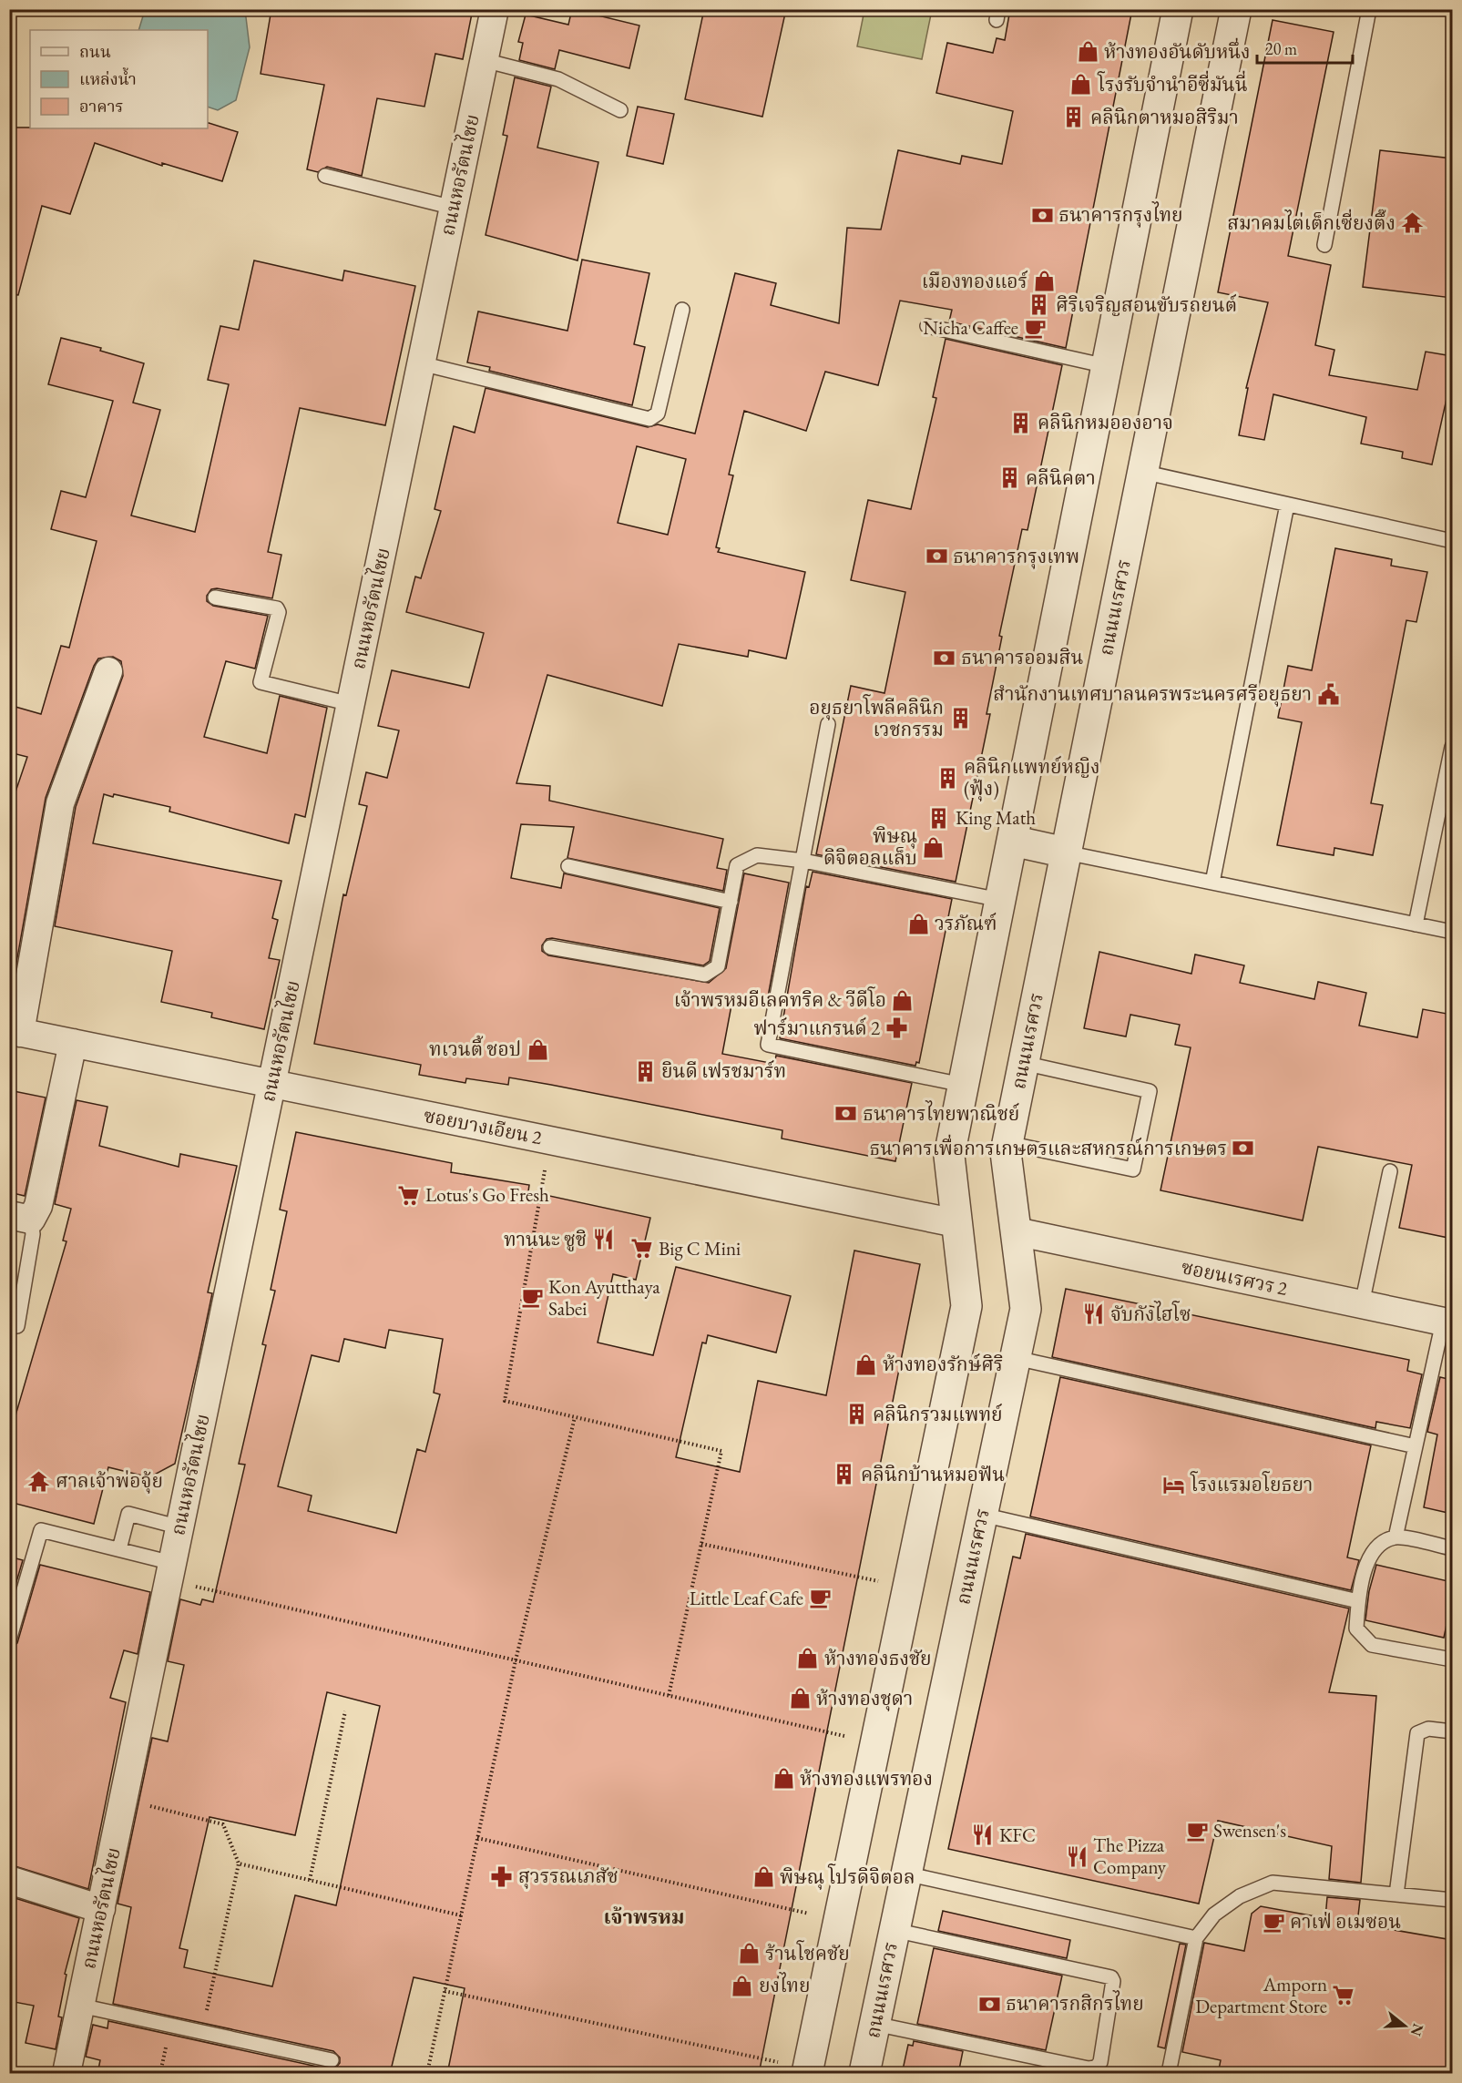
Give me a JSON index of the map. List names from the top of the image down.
{
  "streets": {
    "street": [
      "ถนนหอรัตนไชย",
      "ถนนนเรศวร",
      "ซอยบางเอียน 2",
      "ซอยนเรศวร 2"
    ]
  },
  "crossings": [
    ["ถนนหอรัตนไชย", "ซอยบางเอียน 2"],
    ["ถนนนเรศวร", "ซอยนเรศวร 2"]
  ],
  "districts": ["เจ้าพรหม"],
  "places": {
    "shop": [
      "ห้างทองอันดับหนึ่ง",
      "โรงรับจำนำอีซี่มันนี่",
      "เมืองทองแอร์",
      "พิษณุ ดิจิตอลแล็บ",
      "วรภัณฑ์",
      "เจ้าพรหมอีเลคทริค & วีดีโอ",
      "ทเวนตี้ ชอป",
      "ห้างทองรักษ์ศิริ",
      "ห้างทองธงชัย",
      "ห้างทองชุดา",
      "ห้างทองแพรทอง",
      "พิษณุ โปรดิจิตอล",
      "ร้านโชคชัย",
      "ยงไทย"
    ],
    "building": [
      "คลินิกตาหมอสิริมา",
      "ศิริเจริญสอนขับรถยนต์",
      "คลินิกหมอองอาจ",
      "คลีนิคตา",
      "อยุธยาโพลีคลินิก เวชกรรม",
      "คลินิกแพทย์หญิง (ฟุ้ง)",
      "King Math",
      "ยินดี เฟรชมาร์ท",
      "คลินิกรวมแพทย์",
      "คลินิกบ้านหมอฟัน"
    ],
    "bank": [
      "ธนาคารกรุงไทย",
      "ธนาคารกรุงเทพ",
      "ธนาคารออมสิน",
      "ธนาคารไทยพาณิชย์",
      "ธนาคารเพื่อการเกษตรและสหกรณ์การเกษตร",
      "ธนาคารกสิกรไทย"
    ],
    "temple": ["สมาคมไต่เต็กเซี่ยงตึ๊ง", "ศาลเจ้าพ่อจุ้ย"],
    "cafe": [
      "Nicha Caffee",
      "Kon Ayutthaya Sabei",
      "Little Leaf Cafe",
      "Swensen's",
      "คาเฟ่ อเมซอน"
    ],
    "public building": ["สำนักงานเทศบาลนครพระนครศรีอยุธยา"],
    "pharmacy": ["ฟาร์มาแกรนด์ 2", "สุวรรณเภสัช"],
    "supermarket": ["Lotus's Go Fresh", "Big C Mini", "Amporn Department Store"],
    "restaurant": [
      "ทานนะ ซูชิ",
      "จับกังไฮโซ",
      "KFC",
      "The Pizza Company"
    ],
    "hotel": ["โรงแรมอโยธยา"]
  },
  "legend": ["ถนน", "แหล่งน้ำ", "อาคาร"],
  "scale_bar": "20 m",
  "north": "right"
}
